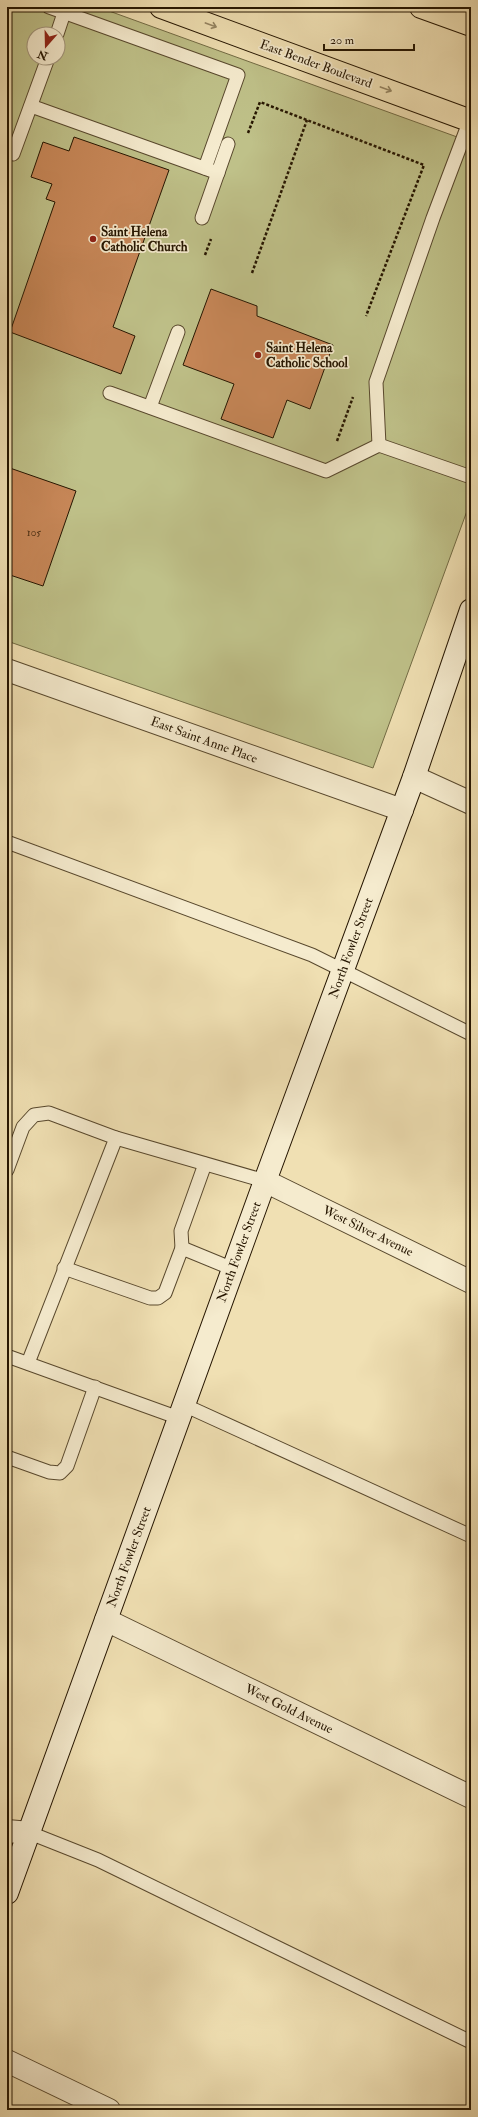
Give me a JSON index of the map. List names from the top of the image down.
{
  "streets": {
    "main road": ["East Bender Boulevard"],
    "street": [
      "East Saint Anne Place",
      "North Fowler Street",
      "West Silver Avenue",
      "West Gold Avenue"
    ]
  },
  "crossings": [
    ["East Saint Anne Place", "North Fowler Street"],
    ["North Fowler Street", "West Silver Avenue"],
    ["North Fowler Street", "West Gold Avenue"]
  ],
  "one_way": ["East Bender Boulevard"],
  "places": ["Saint Helena Catholic Church", "Saint Helena Catholic School"],
  "house_numbers": ["105"],
  "scale_bar": "20 m",
  "north": "bottom"
}
